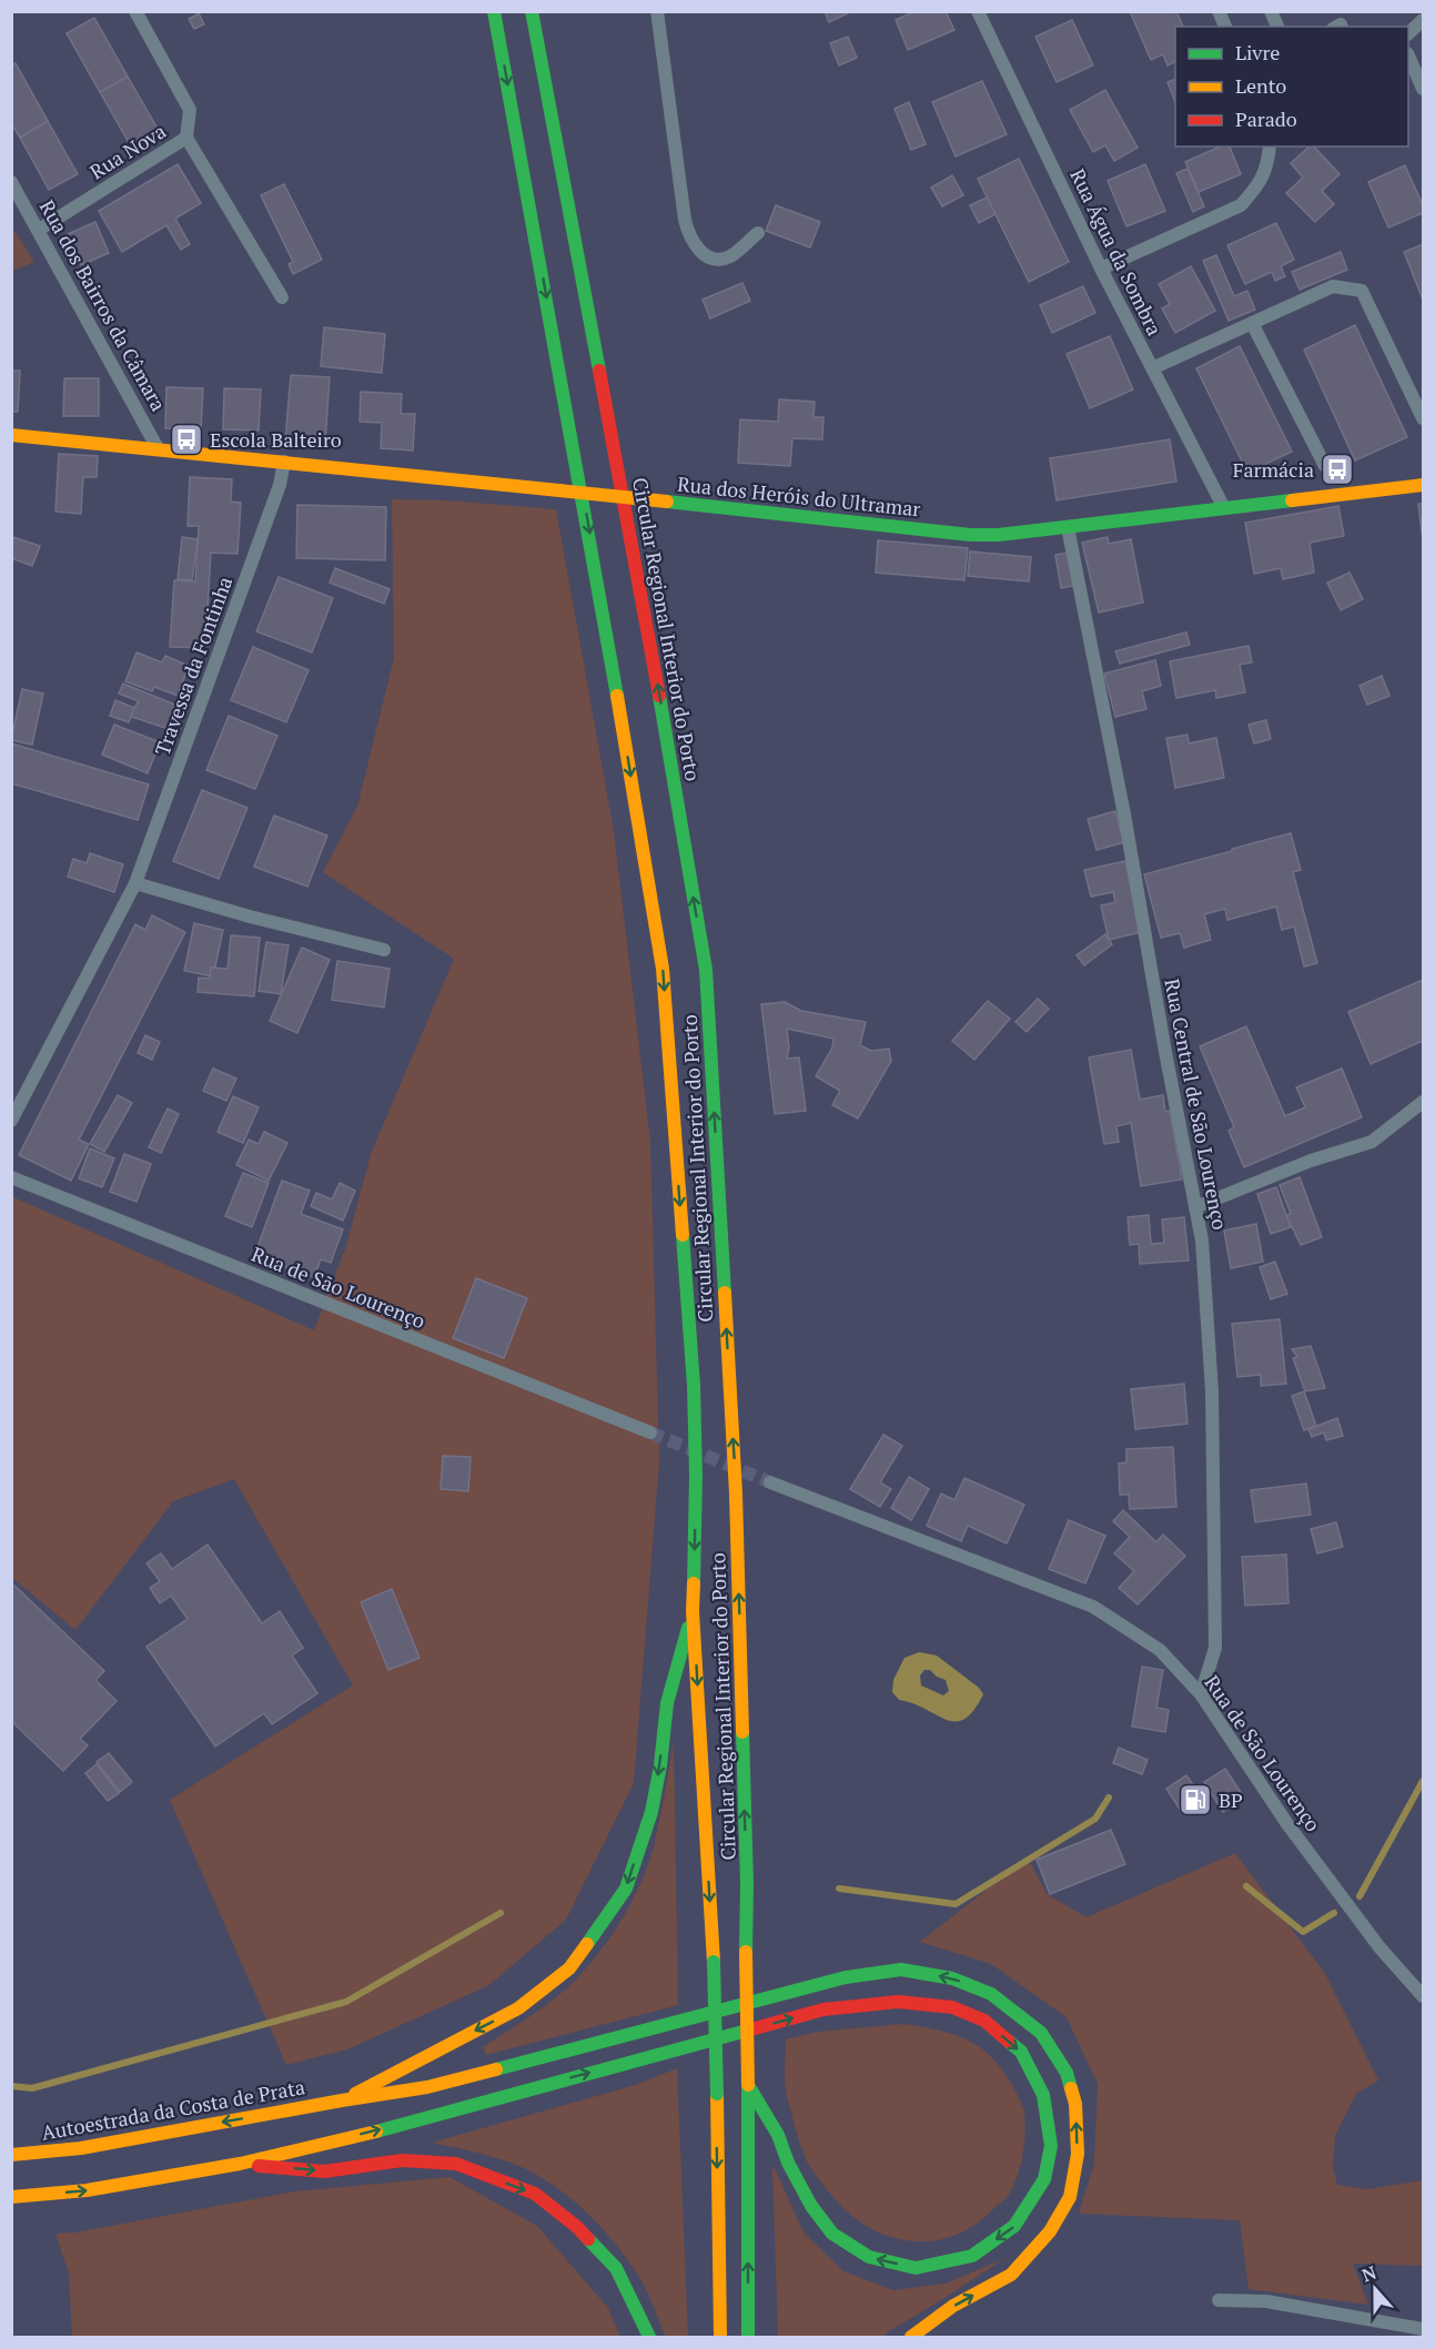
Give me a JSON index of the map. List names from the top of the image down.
{
  "streets": {
    "main road": ["Rua dos Heróis do Ultramar", "Circular Regional Interior do Porto", "Autoestrada da Costa de Prata"],
    "street": [
      "Rua Nova",
      "Rua Água da Sombra",
      "Rua dos Bairros da Câmara",
      "Travessa da Fontinha",
      "Rua Central de São Lourenço",
      "Rua de São Lourenço"
    ]
  },
  "crossings": [
    ["Rua Nova", "Rua dos Bairros da Câmara"],
    ["Rua Água da Sombra", "Rua dos Heróis do Ultramar"],
    ["Rua dos Bairros da Câmara", "Rua dos Heróis do Ultramar"],
    ["Rua dos Heróis do Ultramar", "Travessa da Fontinha"],
    ["Rua dos Heróis do Ultramar", "Rua Central de São Lourenço"],
    ["Rua Central de São Lourenço", "Rua de São Lourenço"]
  ],
  "places": {
    "bus stop": ["Escola Balteiro", "Farmácia"],
    "fuel station": ["BP"]
  },
  "legend": ["Livre", "Lento", "Parado"],
  "north": "top"
}
